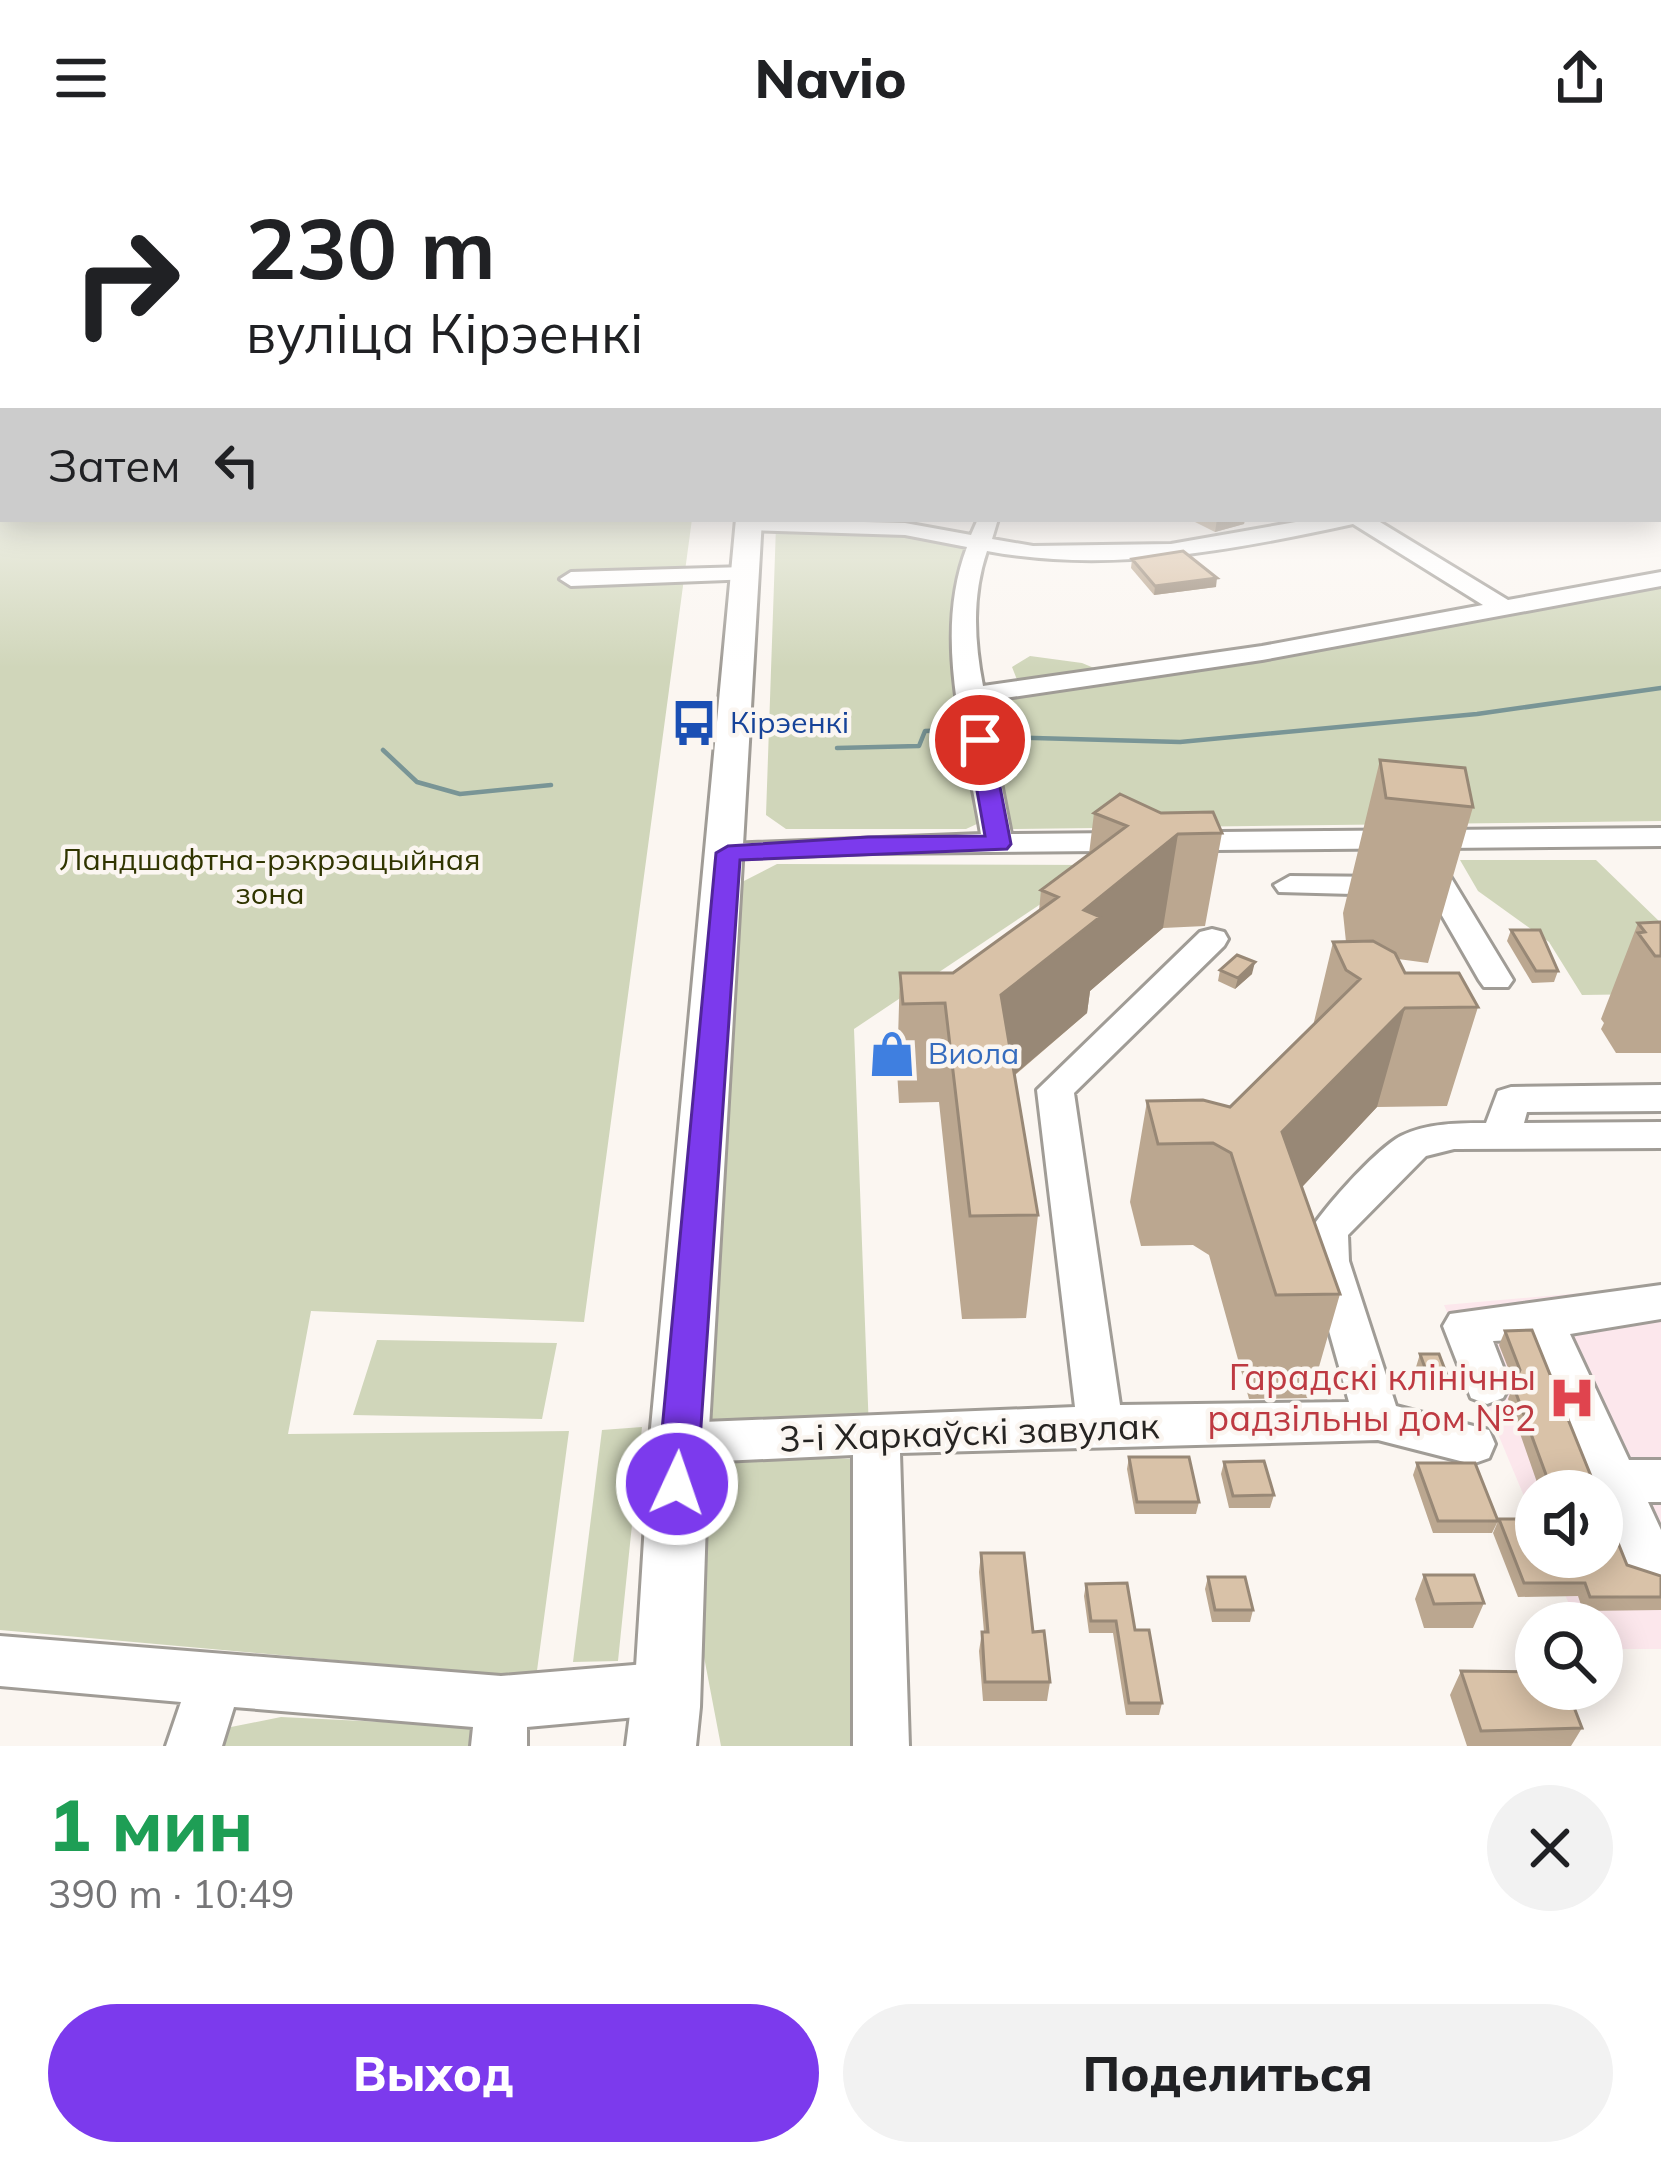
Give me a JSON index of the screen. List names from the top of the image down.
{
  "streets": {
    "street": ["3-і Харкаўскі завулак"]
  },
  "parks": ["Ландшафтна-рэкрэацыйная зона"],
  "places": {
    "bus stop": ["Кірэенкі"],
    "shop": ["Виола"],
    "hospital": ["Гарадскі клінічны радзільны дом №2"]
  },
  "page": {
    "header": "Navio",
    "turn": ["230 m", "вуліца Кірэенкі"],
    "then": "Затем",
    "heading": ["1 мин", "390 m · 10:49"],
    "buttons": ["Выход", "Поделиться"]
  }
}
